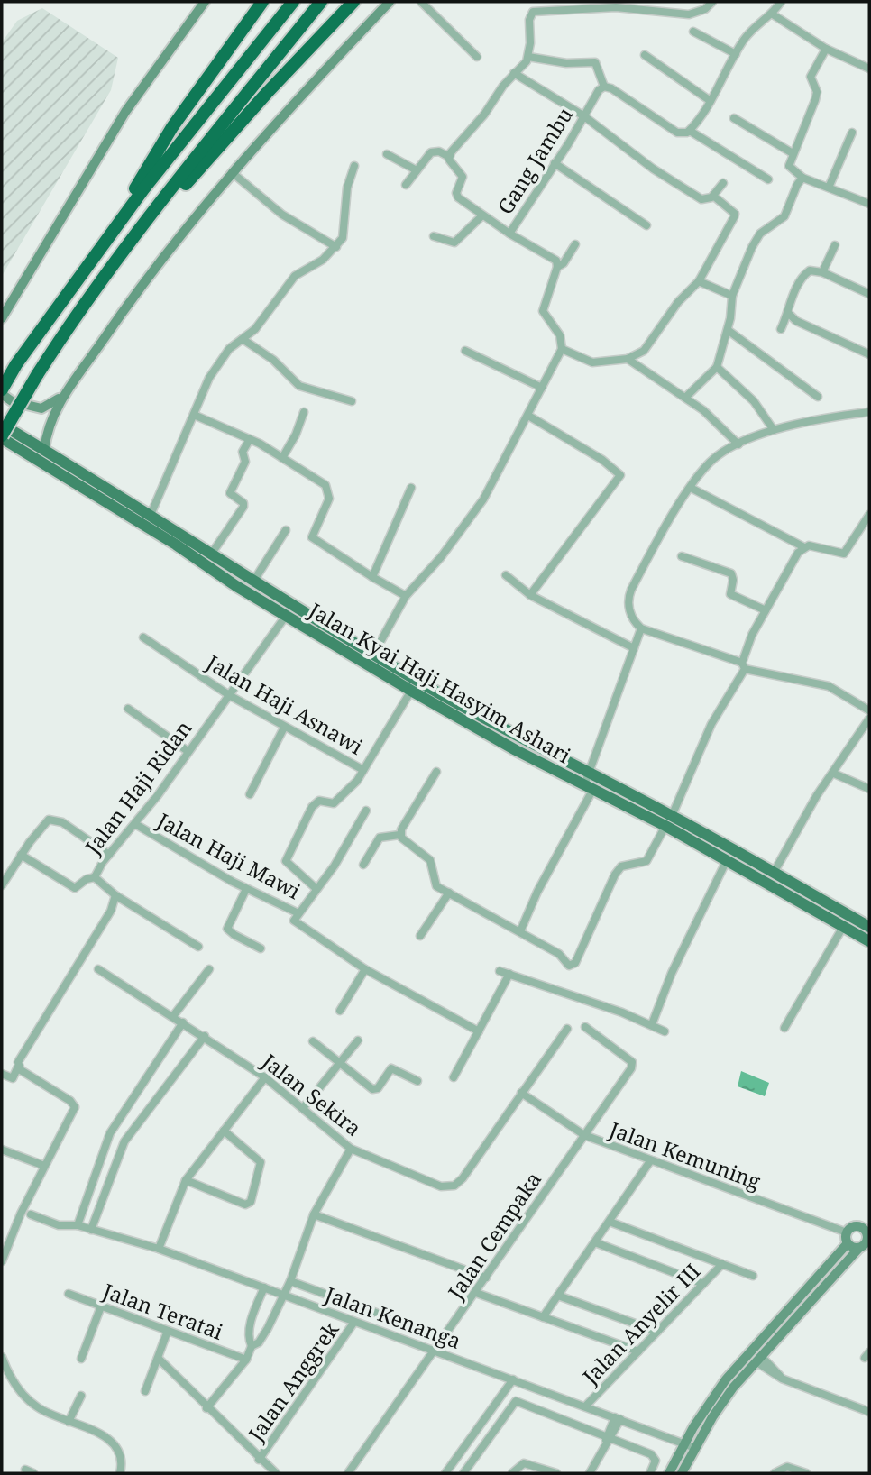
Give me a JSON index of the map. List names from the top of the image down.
{
  "streets": {
    "main road": ["Jalan Kyai Haji Hasyim Ashari"],
    "street": [
      "Gang Jambu",
      "Jalan Haji Asnawi",
      "Jalan Haji Ridan",
      "Jalan Haji Mawi",
      "Jalan Sekira",
      "Jalan Kemuning",
      "Jalan Cempaka",
      "Jalan Teratai",
      "Jalan Kenanga",
      "Jalan Anyelir III",
      "Jalan Anggrek"
    ]
  },
  "crossings": [
    ["Jalan Kyai Haji Hasyim Ashari", "Jalan Haji Asnawi"],
    ["Jalan Kyai Haji Hasyim Ashari", "Jalan Haji Ridan"],
    ["Jalan Haji Asnawi", "Jalan Haji Ridan"],
    ["Jalan Haji Ridan", "Jalan Haji Mawi"],
    ["Jalan Sekira", "Jalan Kemuning"],
    ["Jalan Kemuning", "Jalan Cempaka"],
    ["Jalan Cempaka", "Jalan Kenanga"],
    ["Jalan Kenanga", "Jalan Anyelir III"],
    ["Jalan Kenanga", "Jalan Anggrek"]
  ]
}
